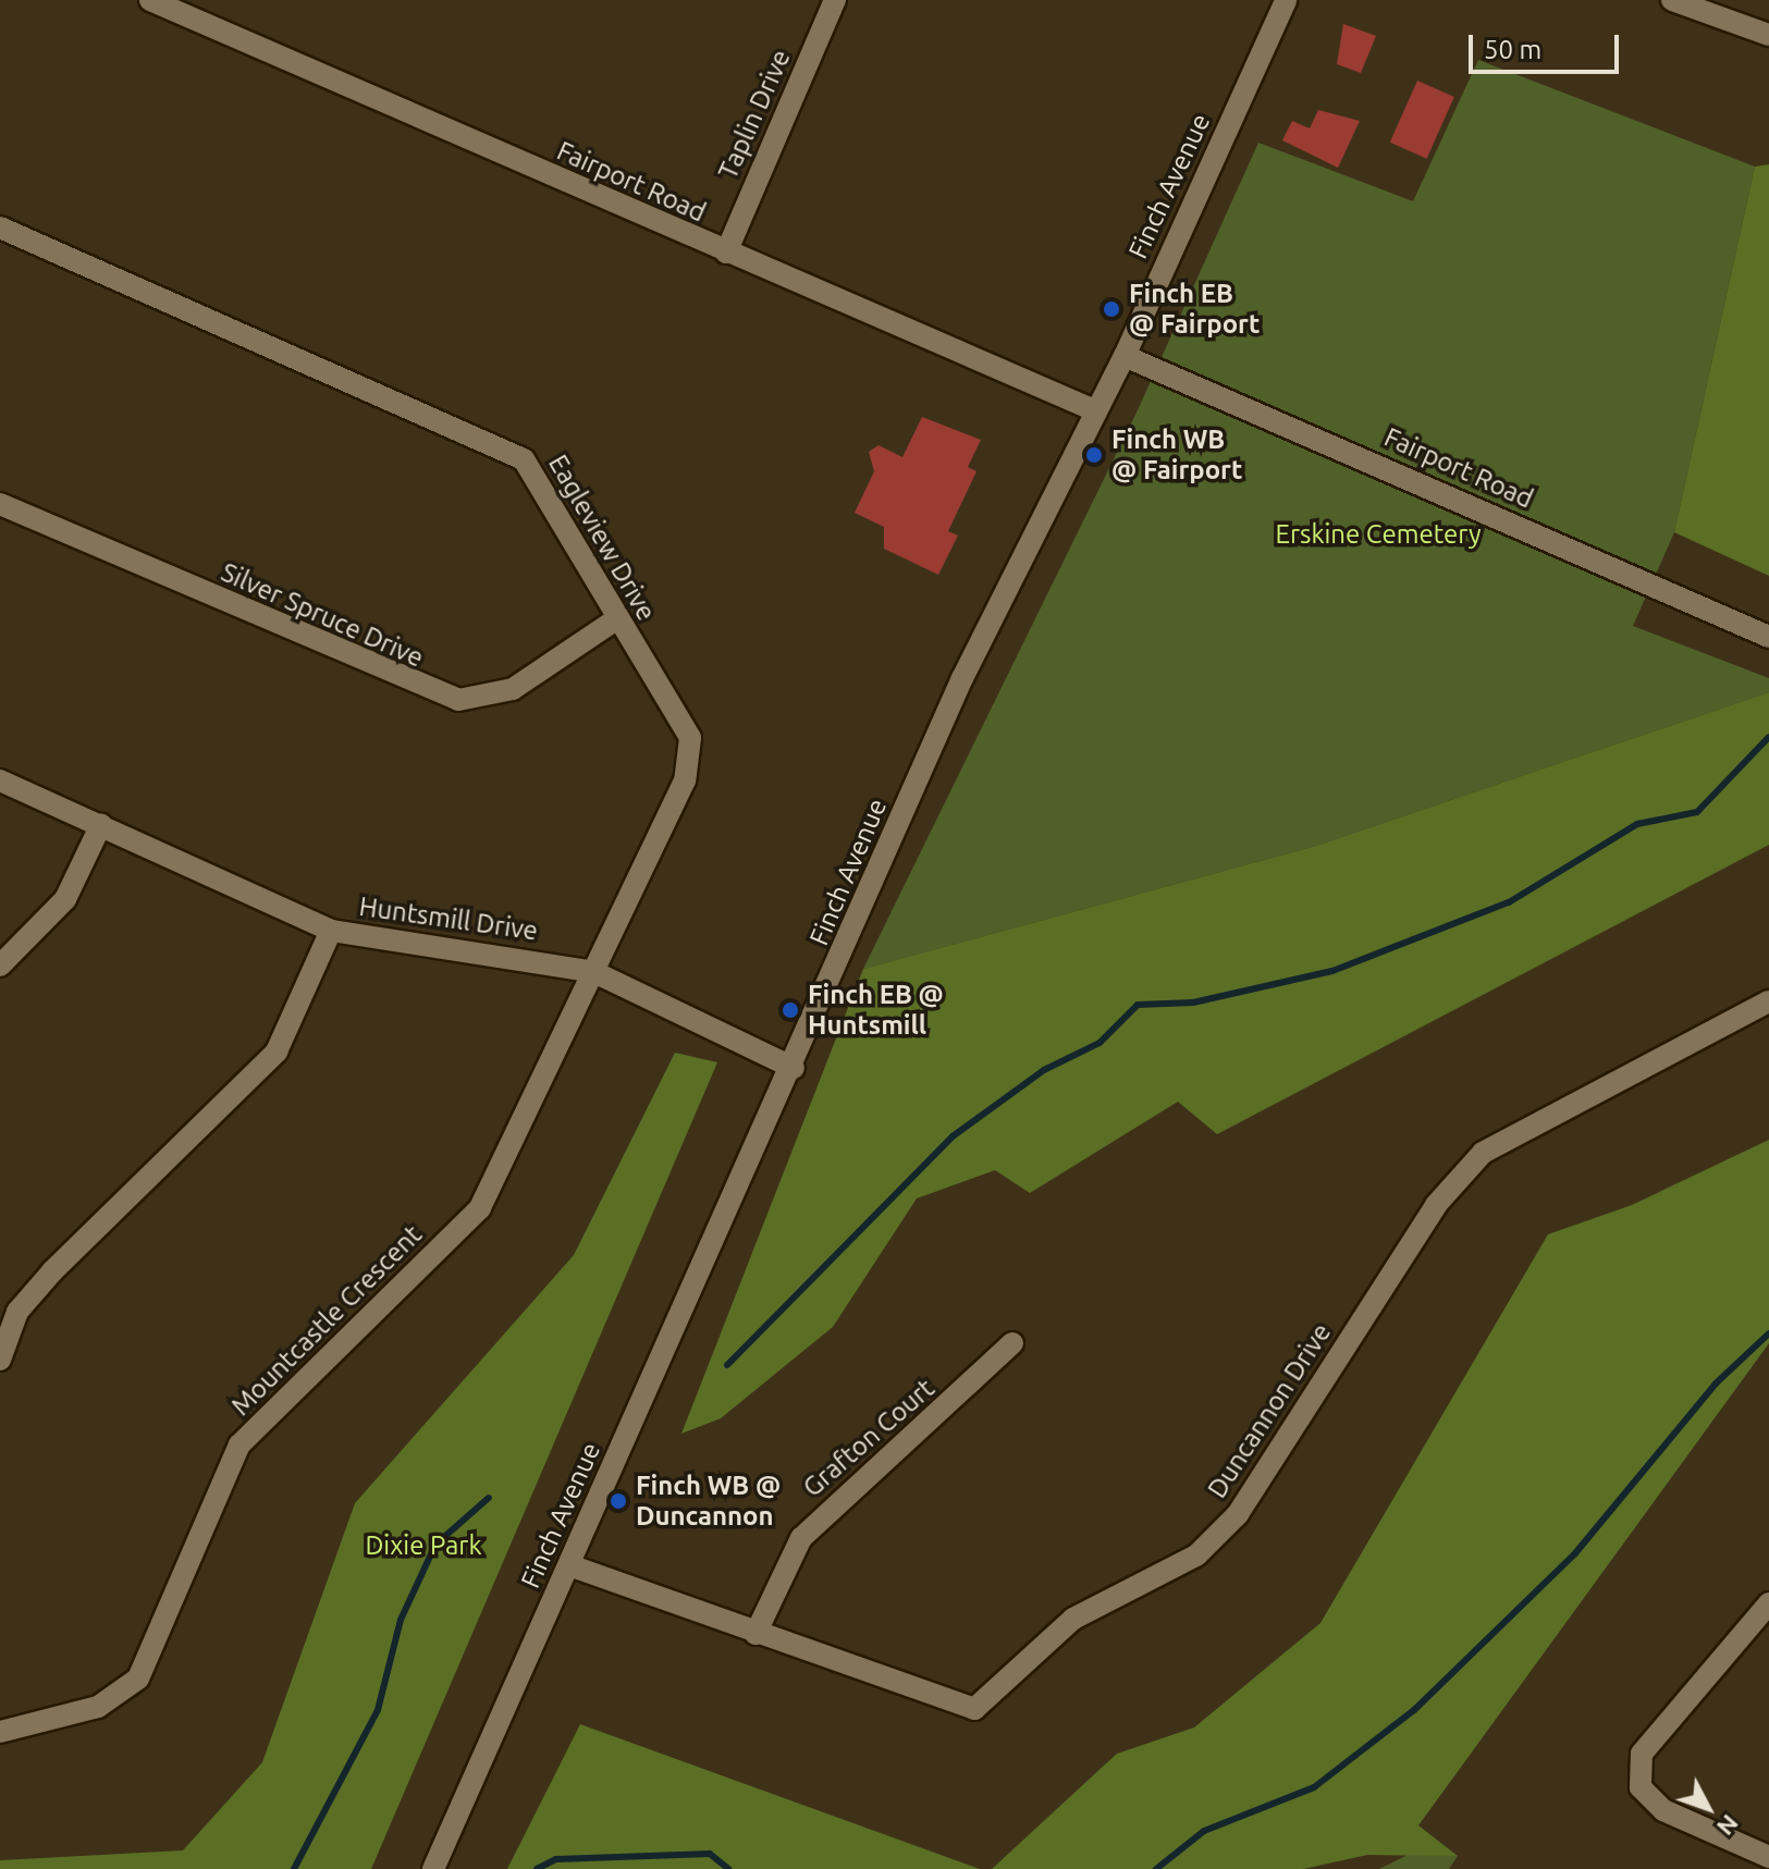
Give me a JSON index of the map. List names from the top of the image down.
{
  "streets": {
    "street": [
      "Taplin Drive",
      "Fairport Road",
      "Finch Avenue",
      "Eagleview Drive",
      "Silver Spruce Drive",
      "Huntsmill Drive",
      "Mountcastle Crescent",
      "Duncannon Drive",
      "Grafton Court"
    ]
  },
  "crossings": [
    ["Taplin Drive", "Fairport Road"],
    ["Fairport Road", "Finch Avenue"],
    ["Finch Avenue", "Huntsmill Drive"],
    ["Finch Avenue", "Duncannon Drive"],
    ["Eagleview Drive", "Silver Spruce Drive"],
    ["Eagleview Drive", "Huntsmill Drive"],
    ["Eagleview Drive", "Mountcastle Crescent"],
    ["Huntsmill Drive", "Mountcastle Crescent"],
    ["Duncannon Drive", "Grafton Court"]
  ],
  "parks": ["Erskine Cemetery", "Dixie Park"],
  "places": [
    "Finch EB @ Fairport",
    "Finch WB @ Fairport",
    "Finch EB @ Huntsmill",
    "Finch WB @ Duncannon"
  ],
  "scale_bar": "50 m",
  "north": "bottom right"
}
